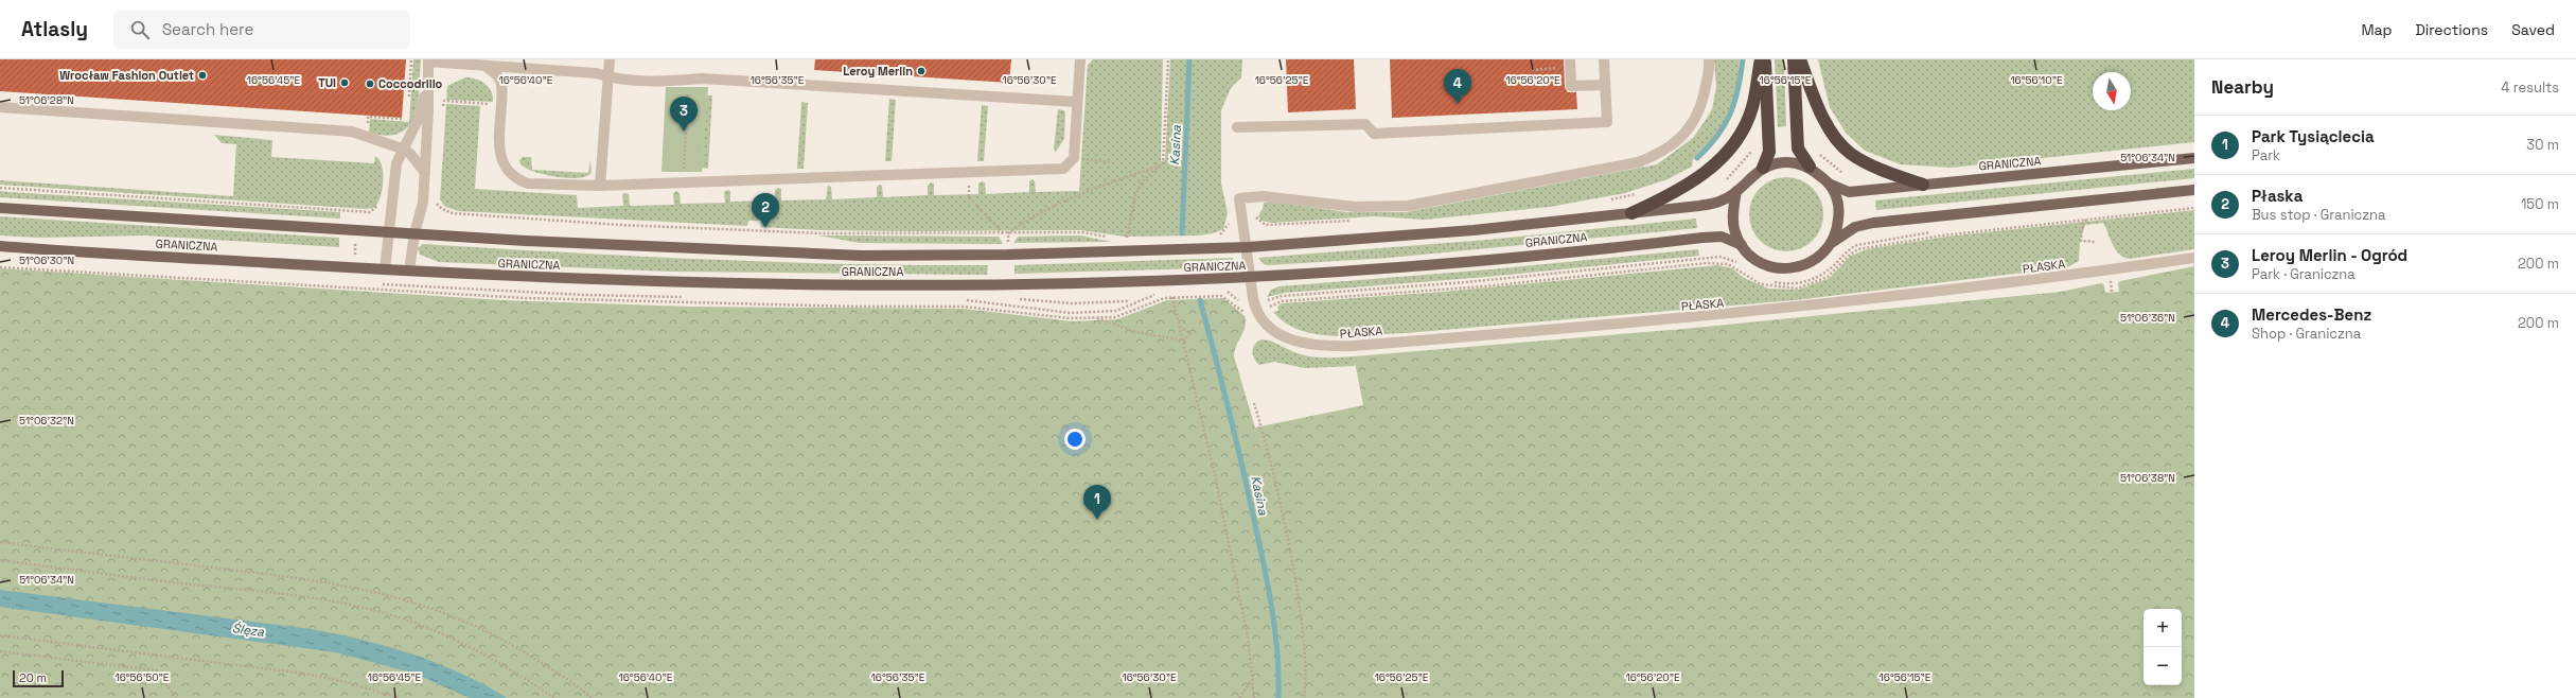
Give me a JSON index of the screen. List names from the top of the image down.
{
  "streets": {
    "main road": ["GRANICZNA"],
    "street": ["PŁASKA"]
  },
  "crossings": [
    ["GRANICZNA", "PŁASKA"]
  ],
  "water": ["Kasina", "Ślęza"],
  "places": [
    "Leroy Merlin",
    "Wrocław Fashion Outlet",
    "TUI",
    "Coccodrillo"
  ],
  "scale_bar": "20 m",
  "north": "bottom",
  "page": {
    "header": "Atlasly",
    "search": "Search here",
    "nav": ["Map", "Directions", "Saved"],
    "heading": ["Nearby", "4 results"],
    "pins": [
      "4",
      "3",
      "2",
      "1"
    ],
    "list": [
      {
        "mark": "1",
        "name": "Park Tysiąclecia",
        "note": "Park",
        "value": "30 m"
      },
      {
        "mark": "2",
        "name": "Płaska",
        "note": "Bus stop · Graniczna",
        "value": "150 m"
      },
      {
        "mark": "3",
        "name": "Leroy Merlin - Ogród",
        "note": "Park · Graniczna",
        "value": "200 m"
      },
      {
        "mark": "4",
        "name": "Mercedes-Benz",
        "note": "Shop · Graniczna",
        "value": "200 m"
      }
    ],
    "map_buttons": ["+", "−"],
    "scale": "20 m"
  },
  "coordinates": [
    "16°56'45\"E",
    "16°56'40\"E",
    "16°56'35\"E",
    "16°56'30\"E",
    "16°56'25\"E",
    "16°56'20\"E",
    "16°56'15\"E",
    "16°56'10\"E",
    "51°06'28\"N",
    "51°06'34\"N",
    "51°06'30\"N",
    "51°06'36\"N",
    "51°06'32\"N",
    "51°06'38\"N",
    "16°56'50\"E"
  ]
}
